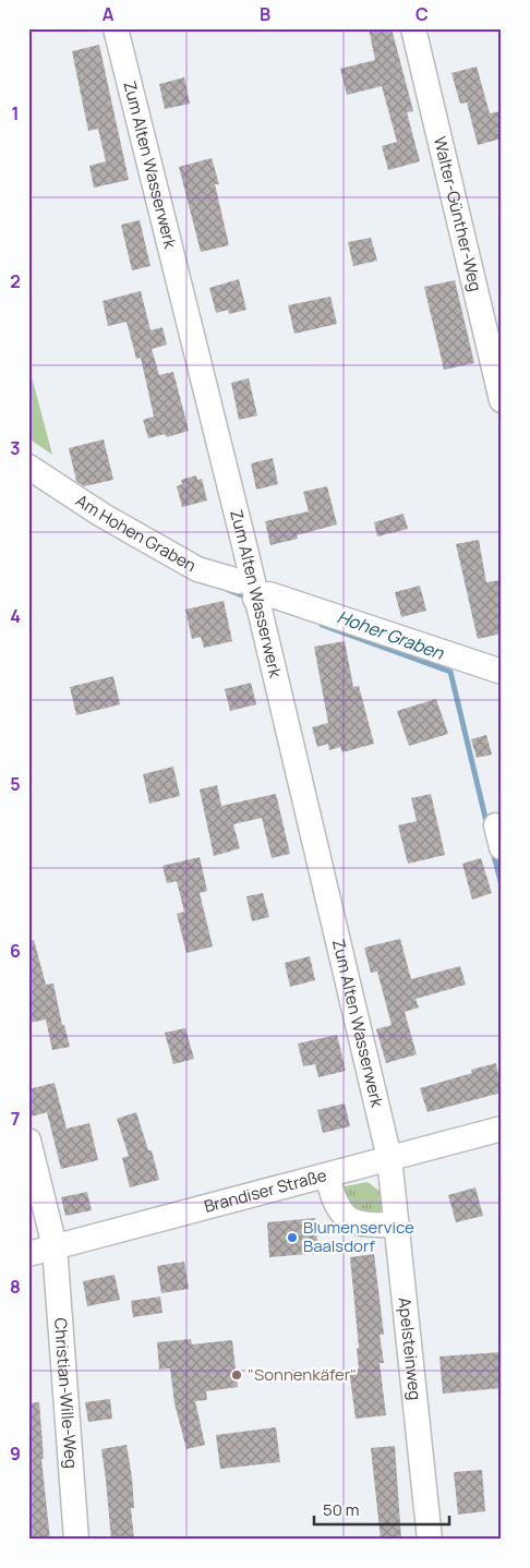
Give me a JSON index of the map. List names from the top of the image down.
{
  "streets": {
    "street": [
      "Zum Alten Wasserwerk",
      "Walter-Günther-Weg",
      "Am Hohen Graben",
      "Brandiser Straße",
      "Apelsteinweg",
      "Christian-Wille-Weg"
    ]
  },
  "crossings": [
    ["Zum Alten Wasserwerk", "Am Hohen Graben"],
    ["Zum Alten Wasserwerk", "Brandiser Straße"],
    ["Zum Alten Wasserwerk", "Apelsteinweg"],
    ["Brandiser Straße", "Apelsteinweg"],
    ["Brandiser Straße", "Christian-Wille-Weg"]
  ],
  "water": ["Hoher Graben"],
  "places": ["Blumenservice Baalsdorf", "\"Sonnenkäfer\""],
  "scale_bar": "50 m",
  "grid": {
    "columns": ["A", "B", "C"],
    "rows": [
      "1",
      "2",
      "3",
      "4",
      "5",
      "6",
      "7",
      "8",
      "9"
    ]
  }
}
